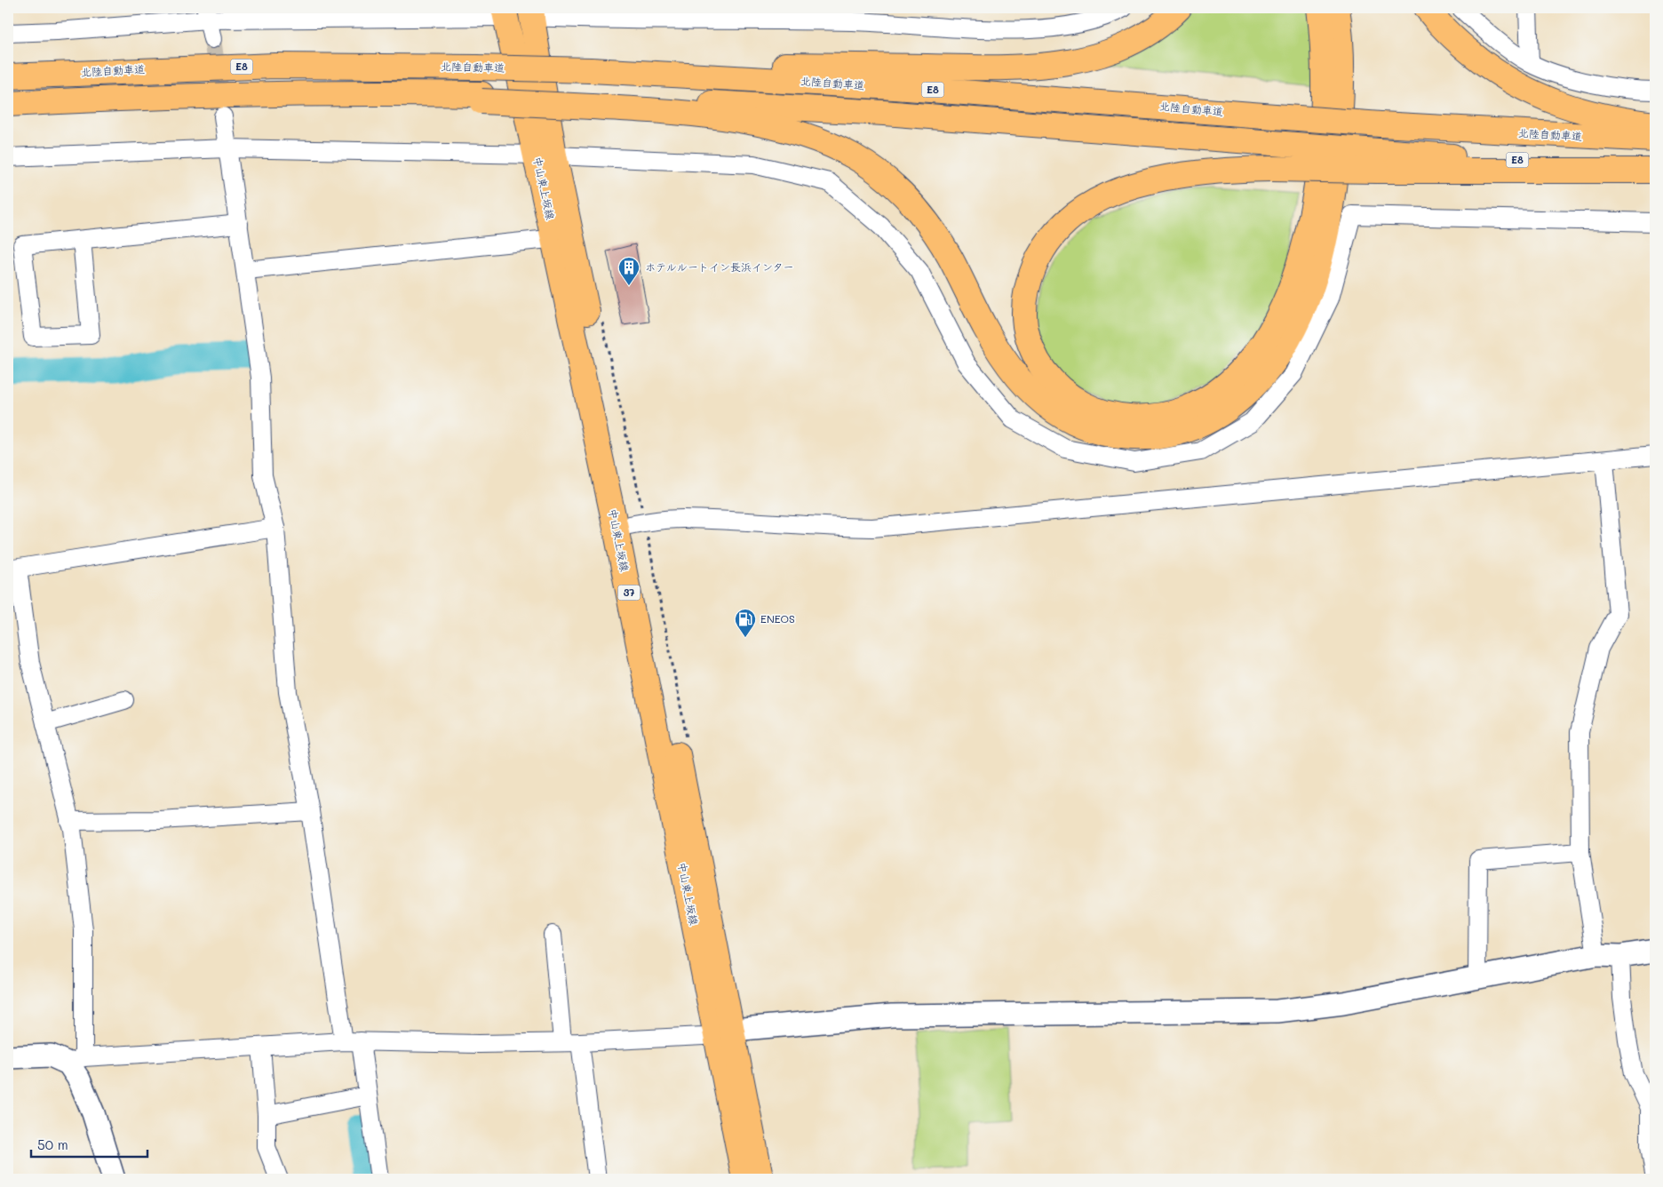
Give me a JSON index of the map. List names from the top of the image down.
{
  "streets": {
    "main road": [
      "E8",
      "北陸自動車道",
      "中山東上坂線",
      "37"
    ]
  },
  "places": {
    "building": ["ホテルルートイン長浜インター"],
    "fuel station": ["ENEOS"]
  },
  "scale_bar": "50 m"
}
